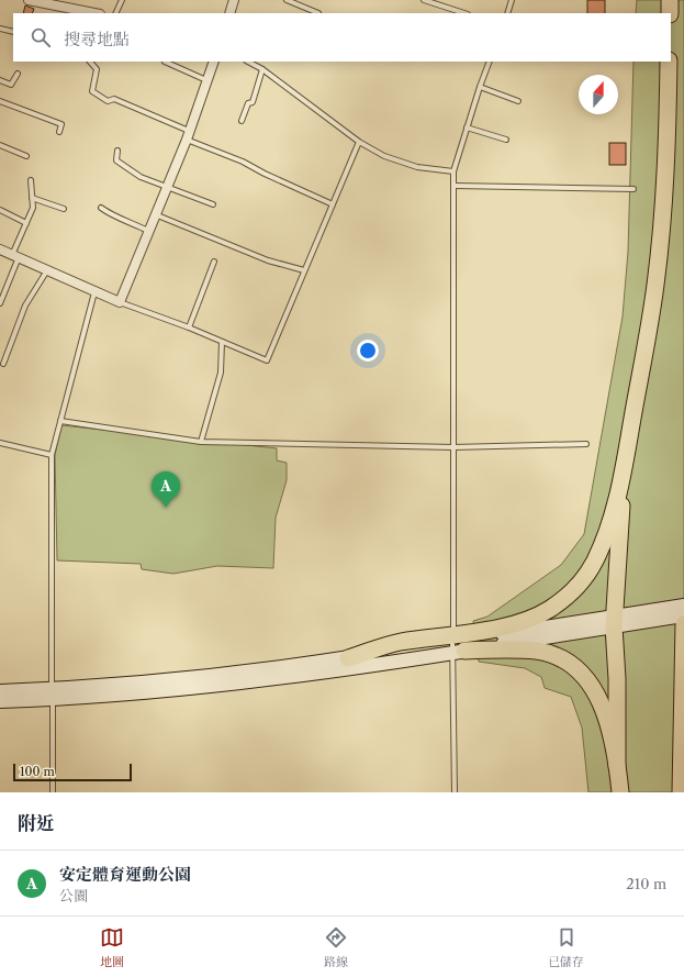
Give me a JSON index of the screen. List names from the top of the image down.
{
  "scale_bar": "100 m",
  "north": "top",
  "page": {
    "search": "搜尋地點",
    "pins": "A",
    "scale": "100 m",
    "heading": "附近",
    "list": [
      {
        "mark": "A",
        "name": "安定體育運動公園",
        "note": "公園",
        "value": "210 m"
      }
    ],
    "nav": ["地圖", "路線", "已儲存"]
  }
}
